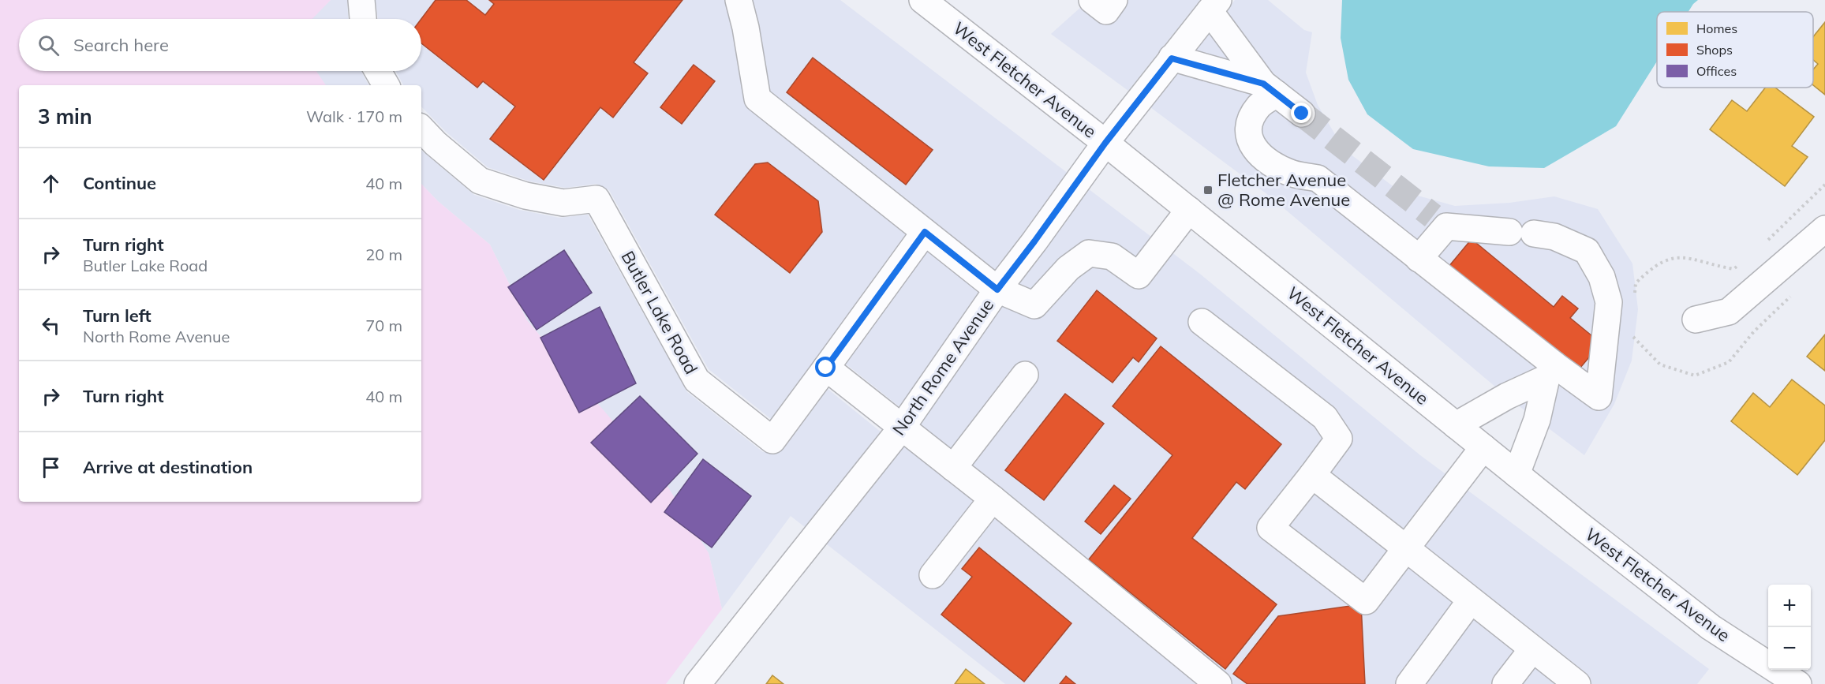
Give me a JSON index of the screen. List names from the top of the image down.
{
  "streets": {
    "main road": ["West Fletcher Avenue", "Butler Lake Road", "North Rome Avenue"]
  },
  "crossings": [
    ["West Fletcher Avenue", "North Rome Avenue"]
  ],
  "places": {
    "transit": ["Fletcher Avenue @ Rome Avenue"]
  },
  "legend": ["Homes", "Shops", "Offices"],
  "page": {
    "search": "Search here",
    "heading": ["3 min", "Walk · 170 m"],
    "list": [
      ["Continue", "40 m"],
      ["Turn right", "Butler Lake Road", "20 m"],
      ["Turn left", "North Rome Avenue", "70 m"],
      ["Turn right", "40 m"],
      "Arrive at destination"
    ],
    "map_buttons": ["+", "−"]
  }
}
